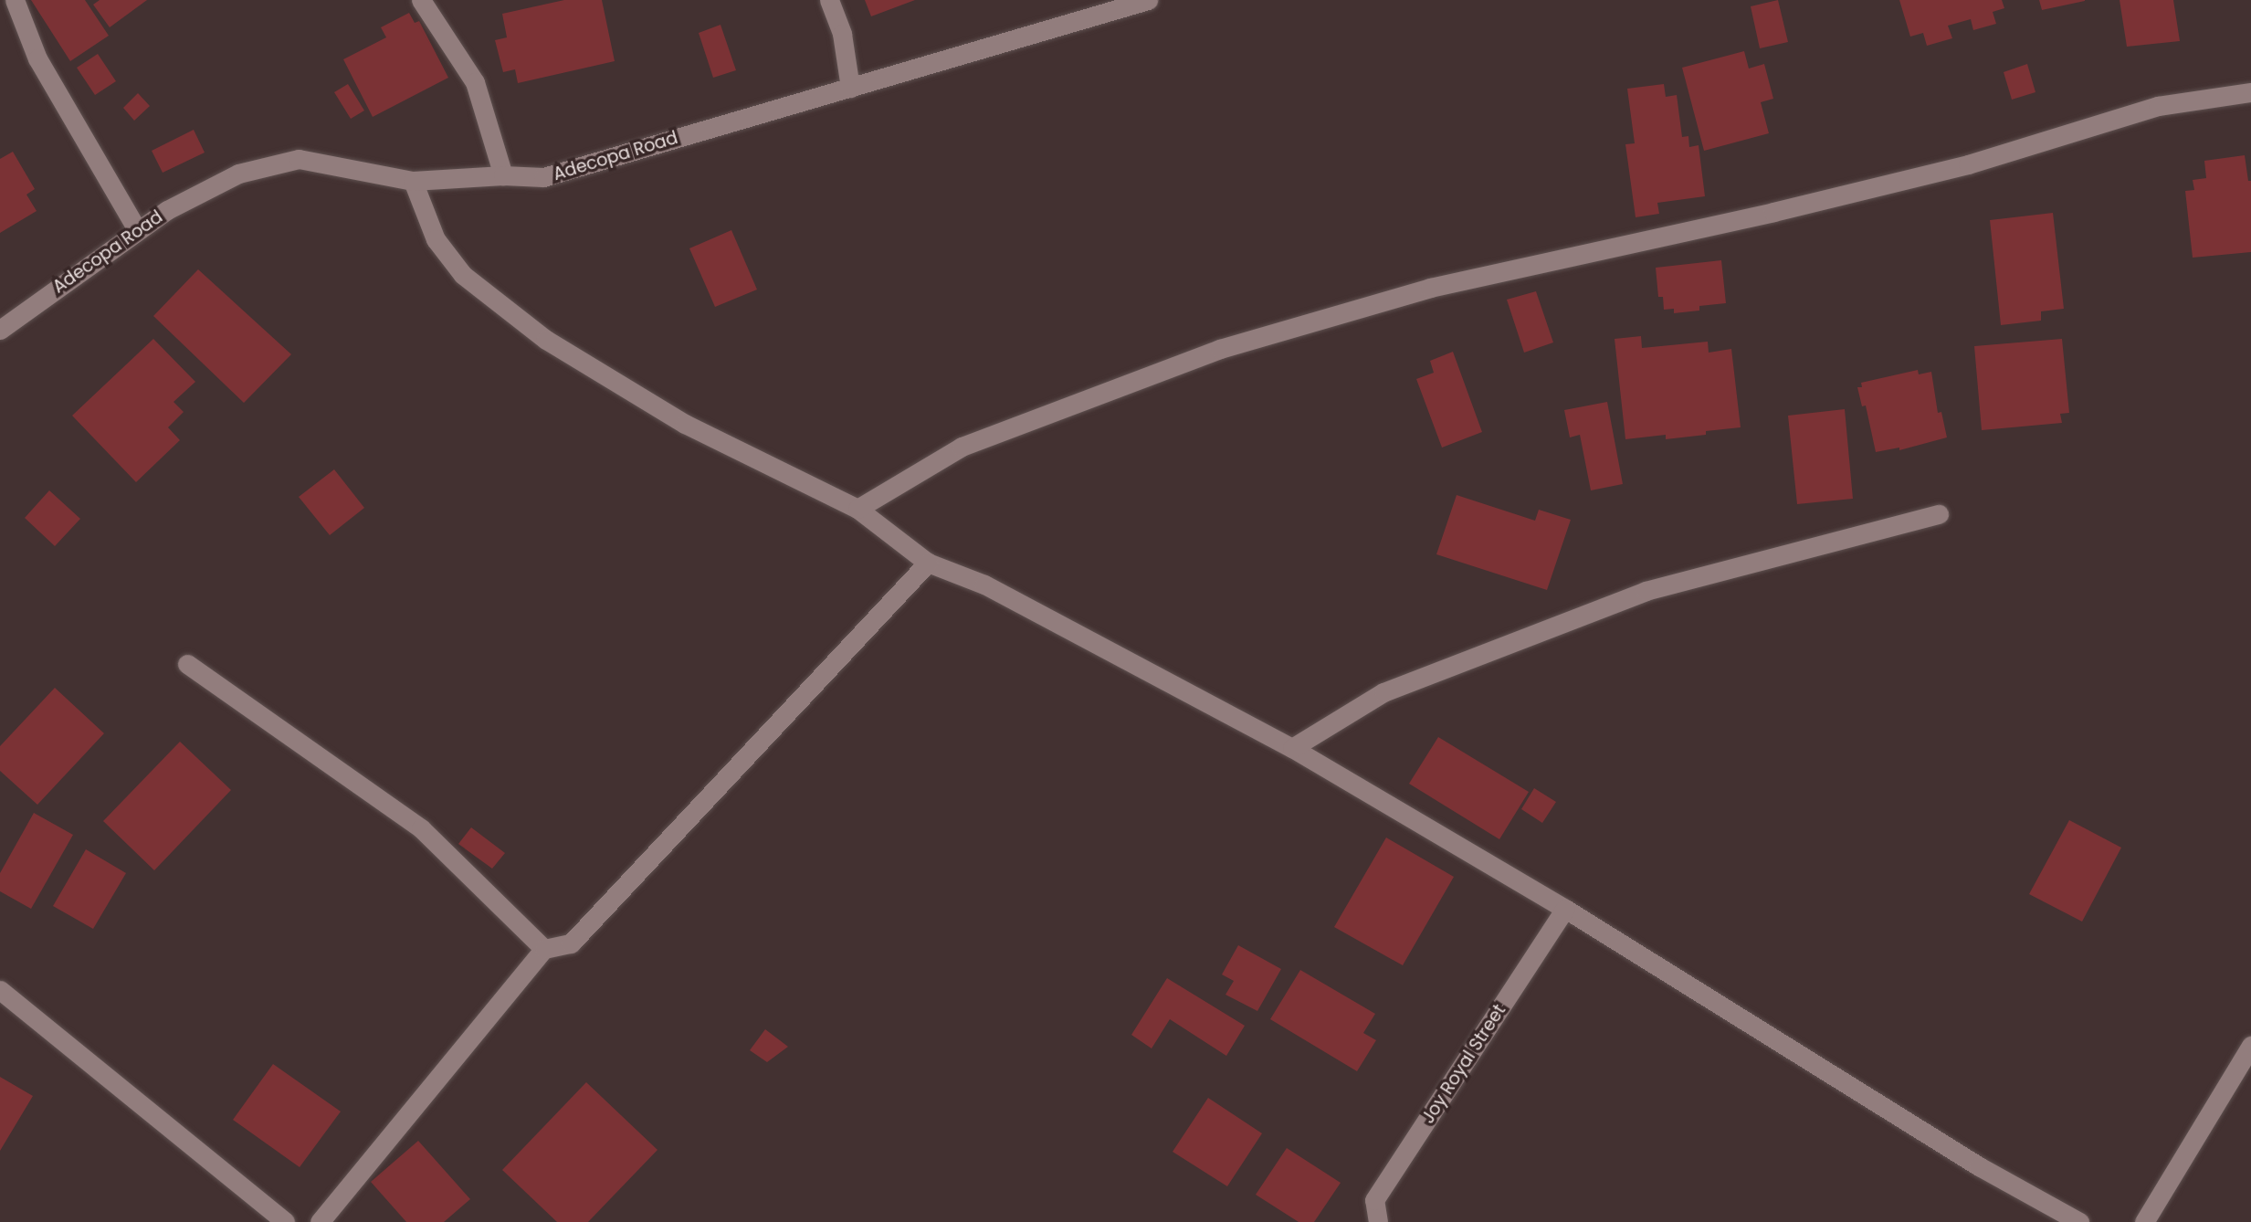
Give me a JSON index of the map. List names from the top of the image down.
{
  "streets": {
    "street": ["Adecopa Road", "Joy Royal Street"]
  }
}
